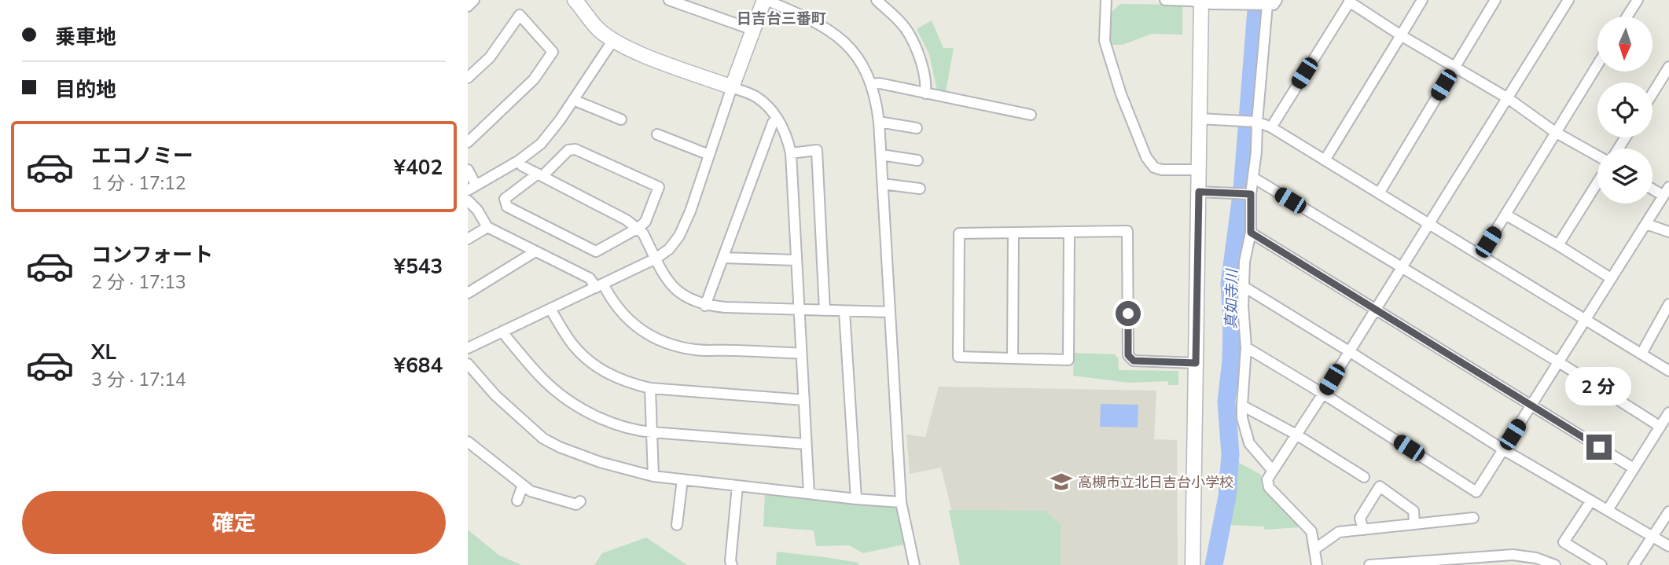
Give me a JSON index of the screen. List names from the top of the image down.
{
  "districts": ["日吉台三番町"],
  "water": ["真如寺川"],
  "places": {
    "school or university": ["高槻市立北日吉台小学校"]
  },
  "north": "bottom",
  "page": {
    "banner": ["乗車地", "目的地"],
    "list": [
      {
        "name": "エコノミー",
        "note": "1 分 · 17:12",
        "value": "¥402"
      },
      {
        "name": "コンフォート",
        "note": "2 分 · 17:13",
        "value": "¥543"
      },
      {
        "name": "XL",
        "note": "3 分 · 17:14",
        "value": "¥684"
      }
    ],
    "bubble": "2 分",
    "buttons": "確定"
  }
}
